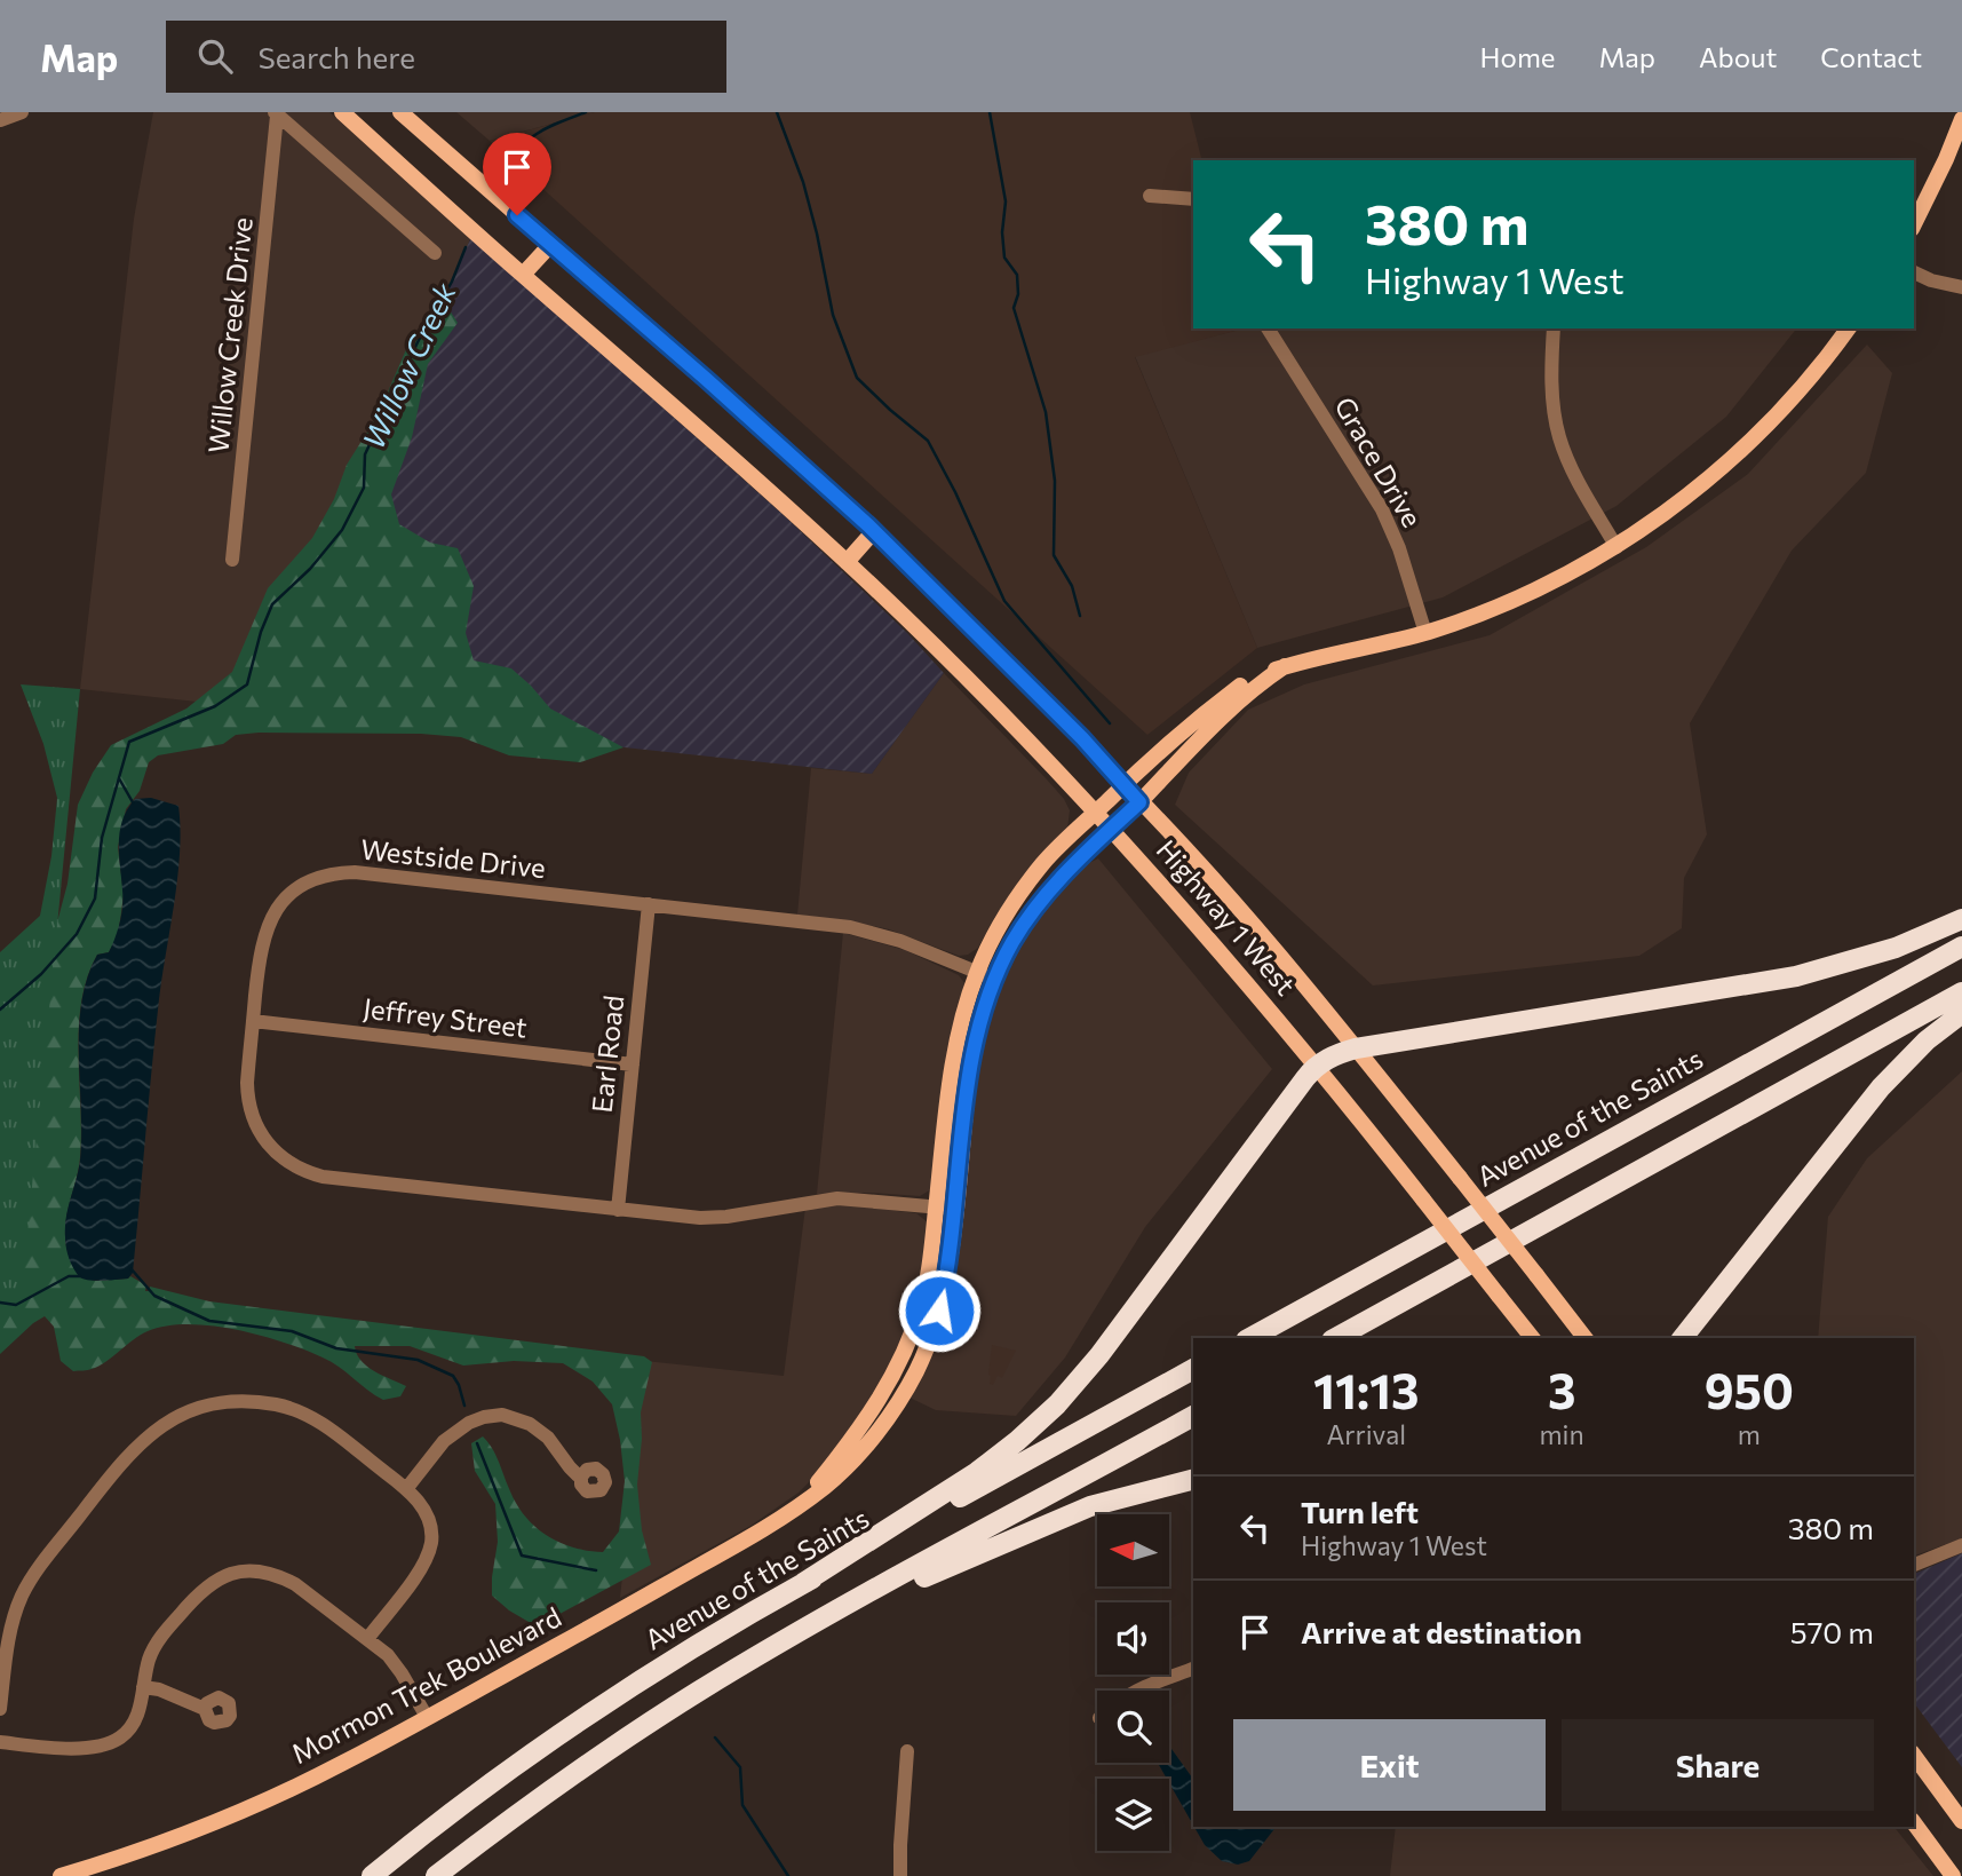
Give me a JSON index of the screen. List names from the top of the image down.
{
  "streets": {
    "highway": ["Avenue of the Saints"],
    "main road": ["Highway 1 West", "Mormon Trek Boulevard"],
    "street": [
      "Willow Creek Drive",
      "Grace Drive",
      "Westside Drive",
      "Jeffrey Street",
      "Earl Road"
    ]
  },
  "crossings": [
    ["Grace Drive", "Mormon Trek Boulevard"],
    ["Westside Drive", "Jeffrey Street"],
    ["Westside Drive", "Earl Road"],
    ["Westside Drive", "Mormon Trek Boulevard"],
    ["Highway 1 West", "Mormon Trek Boulevard"],
    ["Jeffrey Street", "Earl Road"]
  ],
  "water": ["Willow Creek"],
  "north": "left",
  "page": {
    "header": "Map",
    "search": "Search here",
    "nav": [
      "Home",
      "Map",
      "About",
      "Contact"
    ],
    "turn": ["380 m", "Highway 1 West"],
    "eta": [
      "11:13",
      "Arrival",
      "3",
      "min",
      "950",
      "m"
    ],
    "list": [
      {
        "name": "Turn left",
        "note": "Highway 1 West",
        "value": "380 m"
      },
      {
        "name": "Arrive at destination",
        "value": "570 m"
      }
    ],
    "buttons": ["Exit", "Share"]
  }
}
